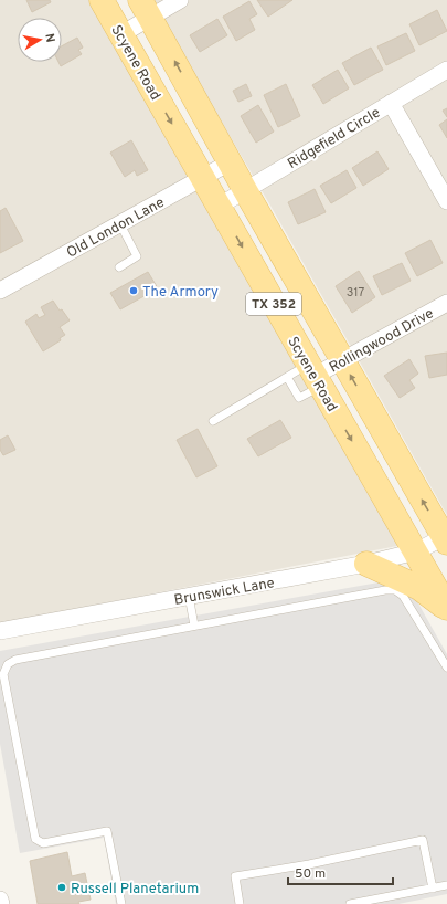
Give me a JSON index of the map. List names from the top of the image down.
{
  "streets": {
    "main road": ["Scyene Road", "TX 352"],
    "street": [
      "Ridgefield Circle",
      "Old London Lane",
      "Rollingwood Drive",
      "Brunswick Lane"
    ]
  },
  "crossings": [
    ["Scyene Road", "Ridgefield Circle"],
    ["Scyene Road", "Old London Lane"],
    ["Scyene Road", "Rollingwood Drive"],
    ["Scyene Road", "Brunswick Lane"],
    ["Ridgefield Circle", "TX 352"],
    ["Old London Lane", "TX 352"],
    ["TX 352", "Rollingwood Drive"],
    ["TX 352", "Brunswick Lane"]
  ],
  "places": ["The Armory", "Russell Planetarium"],
  "house_numbers": ["317"],
  "scale_bar": "50 m",
  "north": "right"
}
